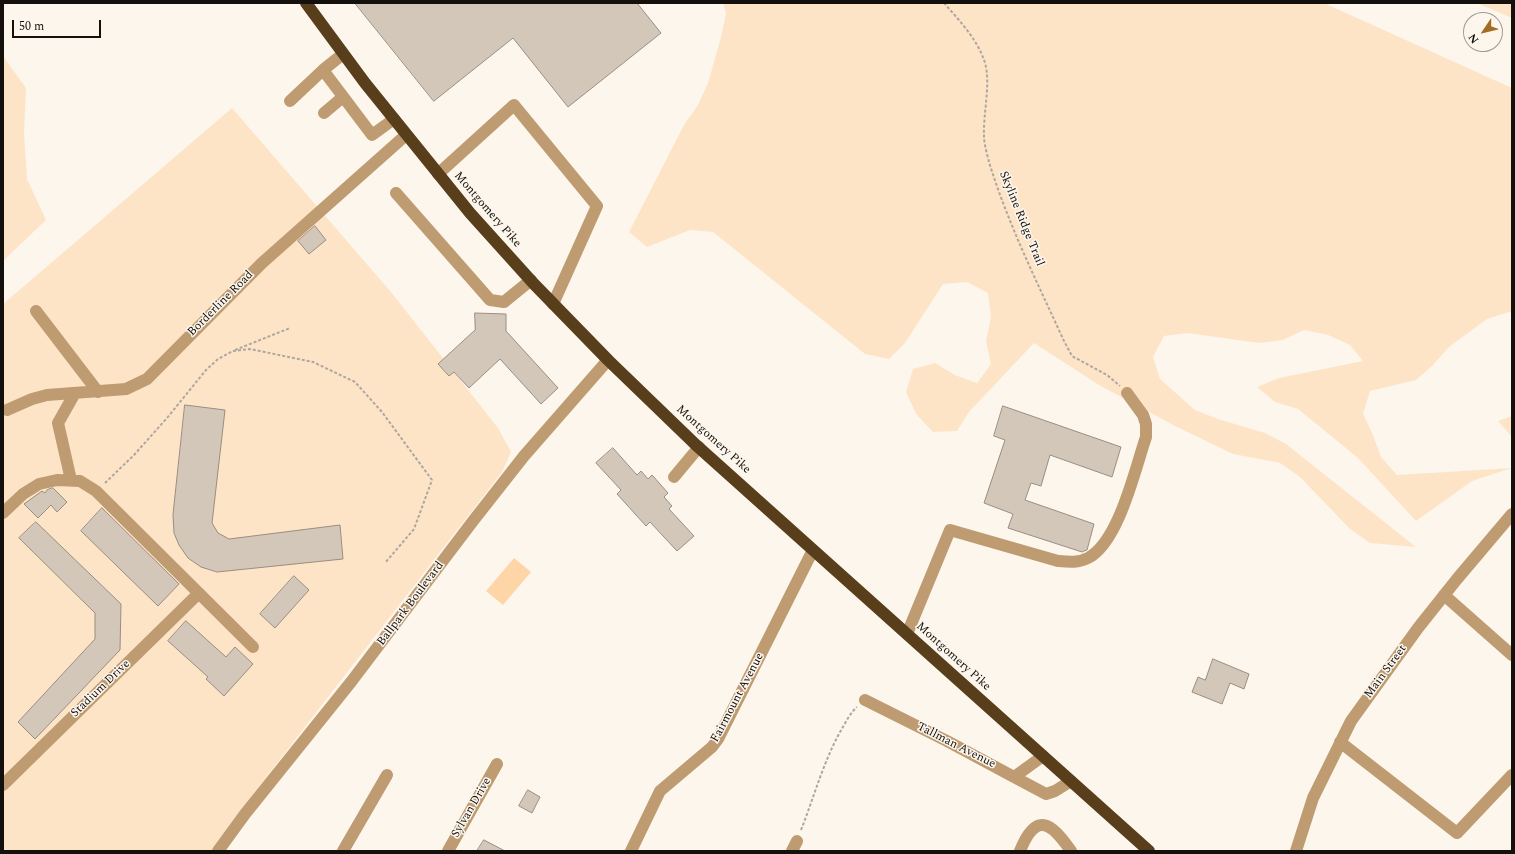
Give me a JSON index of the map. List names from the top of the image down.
{
  "streets": {
    "highway": ["Montgomery Pike"],
    "street": [
      "Borderline Road",
      "Ballpark Boulevard",
      "Main Street",
      "Stadium Drive",
      "Fairmount Avenue",
      "Tallman Avenue",
      "Sylvan Drive"
    ],
    "path": ["Skyline Ridge Trail"]
  },
  "crossings": [
    ["Montgomery Pike", "Borderline Road"],
    ["Montgomery Pike", "Ballpark Boulevard"],
    ["Montgomery Pike", "Fairmount Avenue"],
    ["Montgomery Pike", "Tallman Avenue"]
  ],
  "scale_bar": "50 m",
  "north": "bottom left"
}
